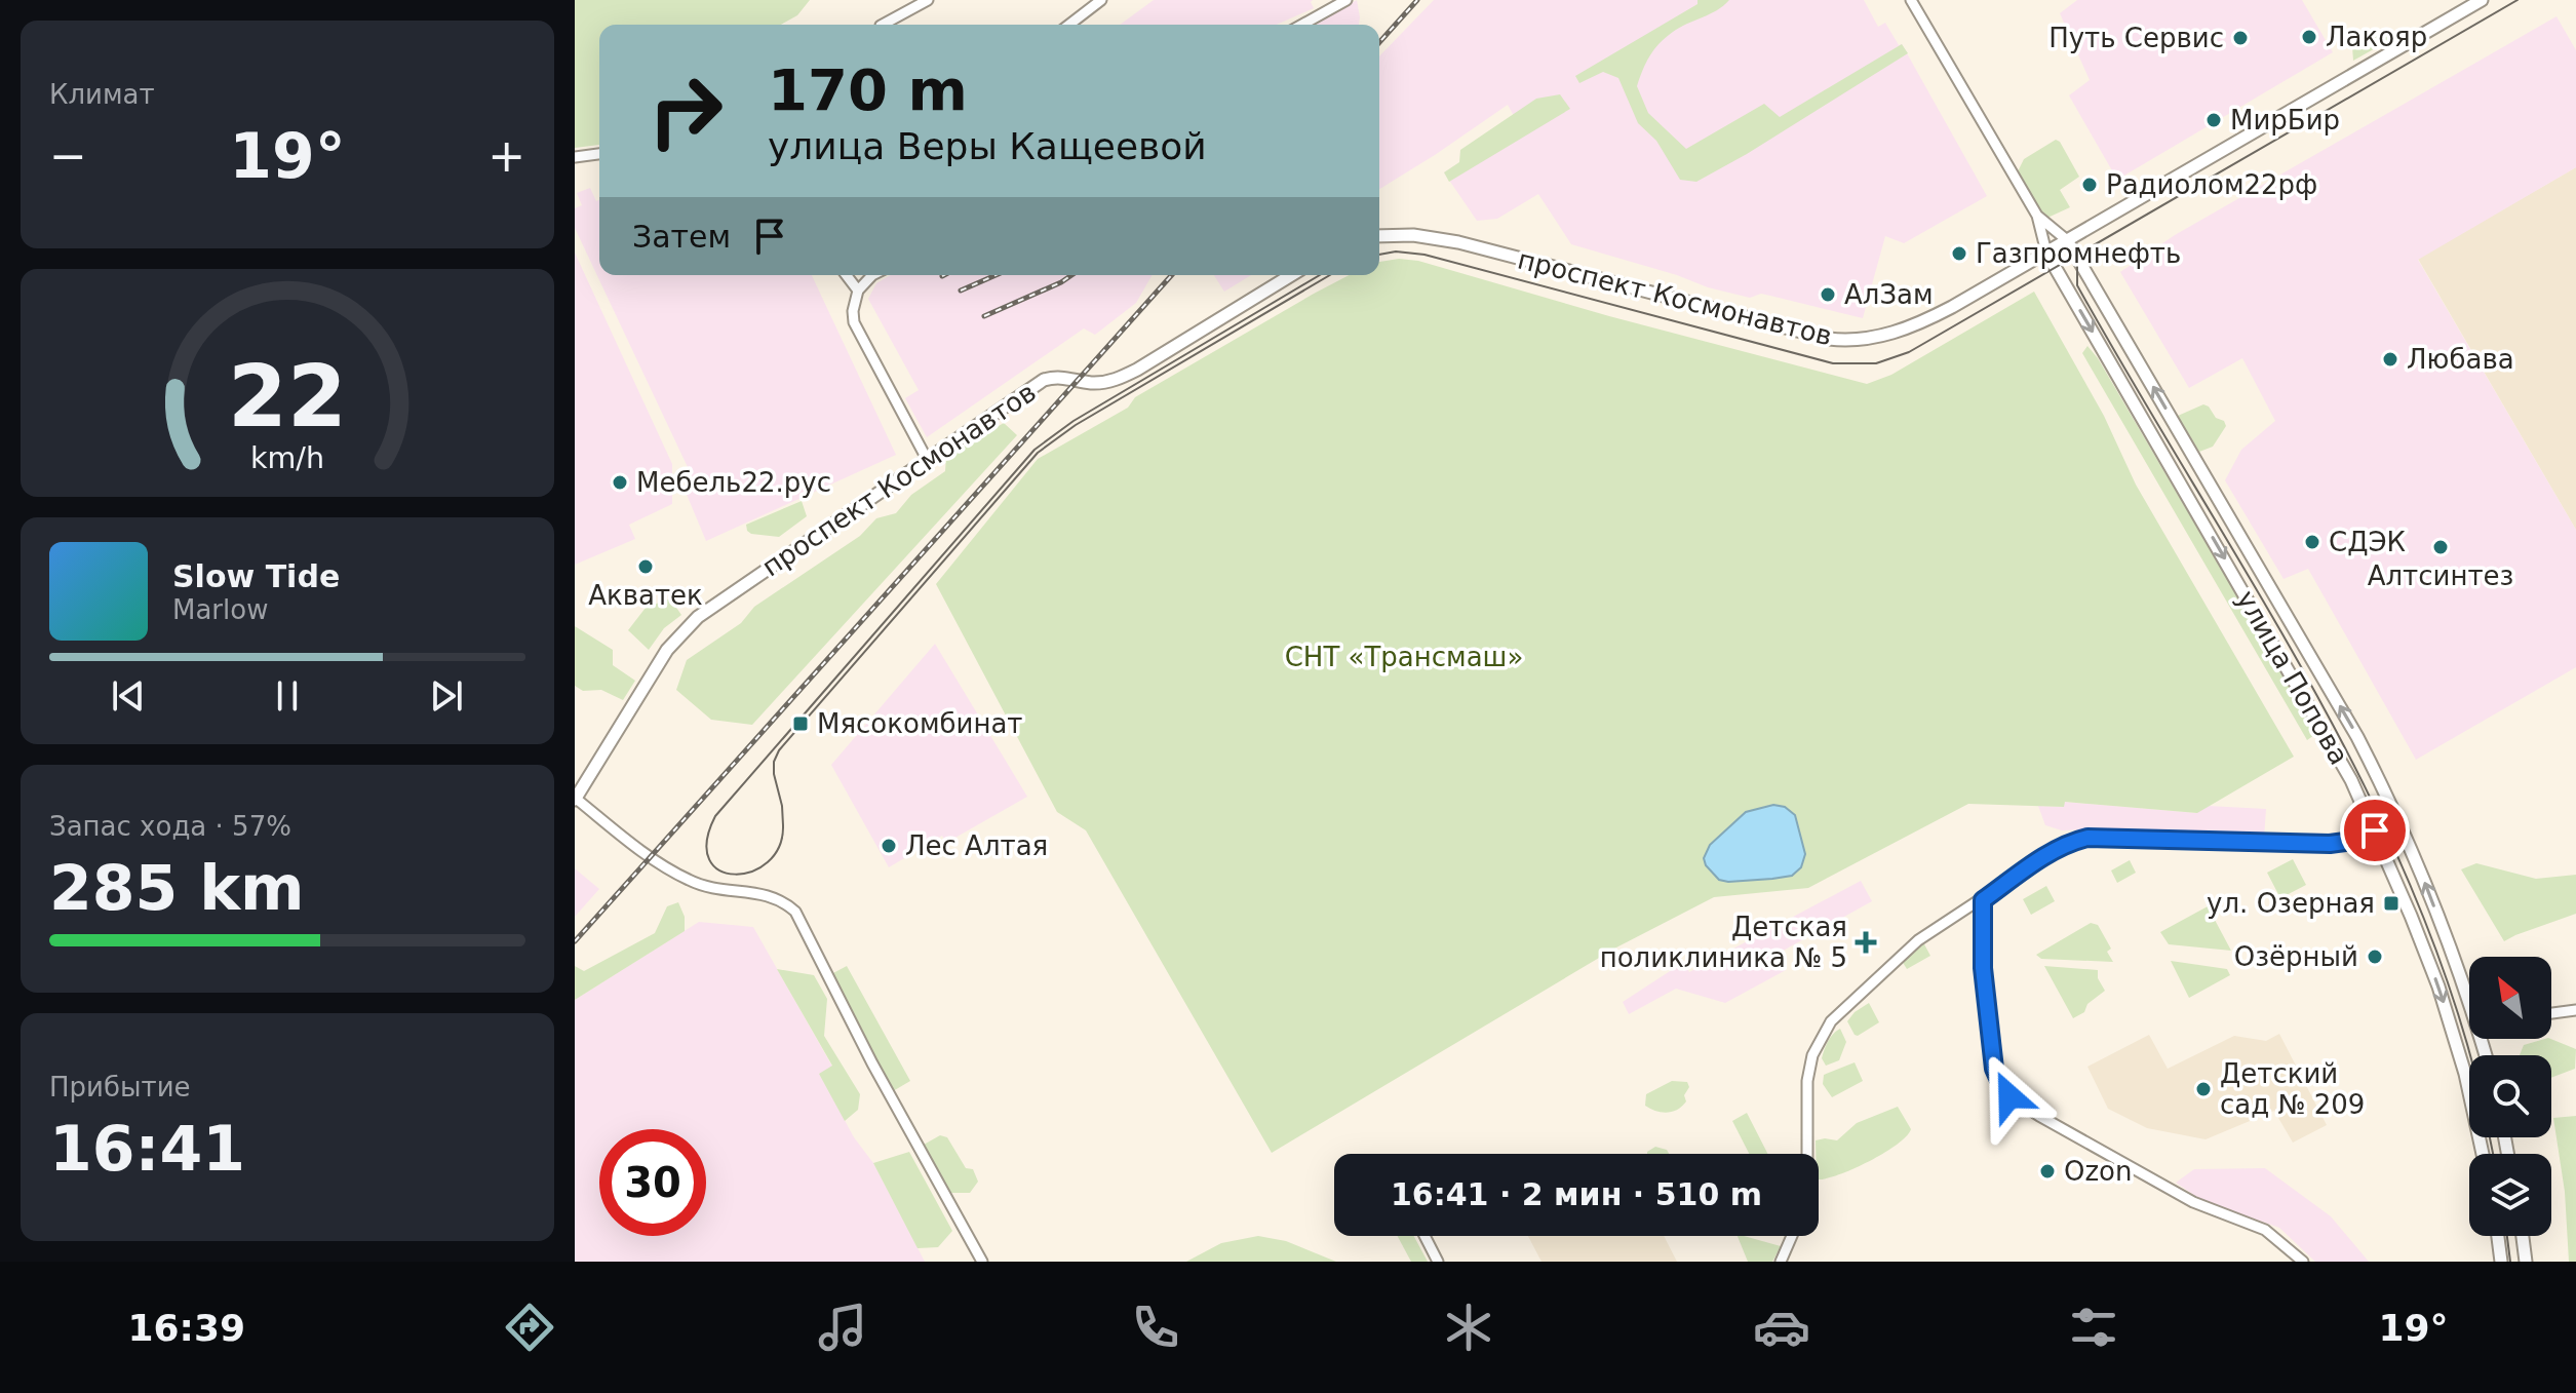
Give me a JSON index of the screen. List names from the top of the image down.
{
  "streets": {
    "main road": ["проспект Космонавтов", "улица Попова"]
  },
  "crossings": [
    ["проспект Космонавтов", "улица Попова"]
  ],
  "parks": ["СНТ «Трансмаш»"],
  "places": {
    "other": [
      "Лакояр",
      "Путь Сервис",
      "МирБир",
      "Радиолом22рф",
      "Газпромнефть",
      "АлЗам",
      "Любава",
      "Мебель22.рус",
      "СДЭК",
      "Алтсинтез",
      "Акватек",
      "Лес Алтая",
      "Озёрный",
      "Детский сад № 209",
      "Ozon"
    ],
    "transit": ["Мясокомбинат", "ул. Озерная"],
    "health": ["Детская поликлиника № 5"]
  },
  "north": "top left",
  "page": {
    "tile": [
      "Климат",
      ["Запас хода · 57%", "285 km"],
      ["Прибытие", "16:41"]
    ],
    "turn": ["170 m", "улица Веры Кащеевой"],
    "heat": ["−", "19°", "+"],
    "then": "Затем",
    "song": ["Slow Tide", "Marlow"],
    "limit": "30",
    "trip": "16:41 · 2 мин · 510 m",
    "tabs": ["16:39", "19°"],
    "gauge": ["22", "km/h"]
  }
}
